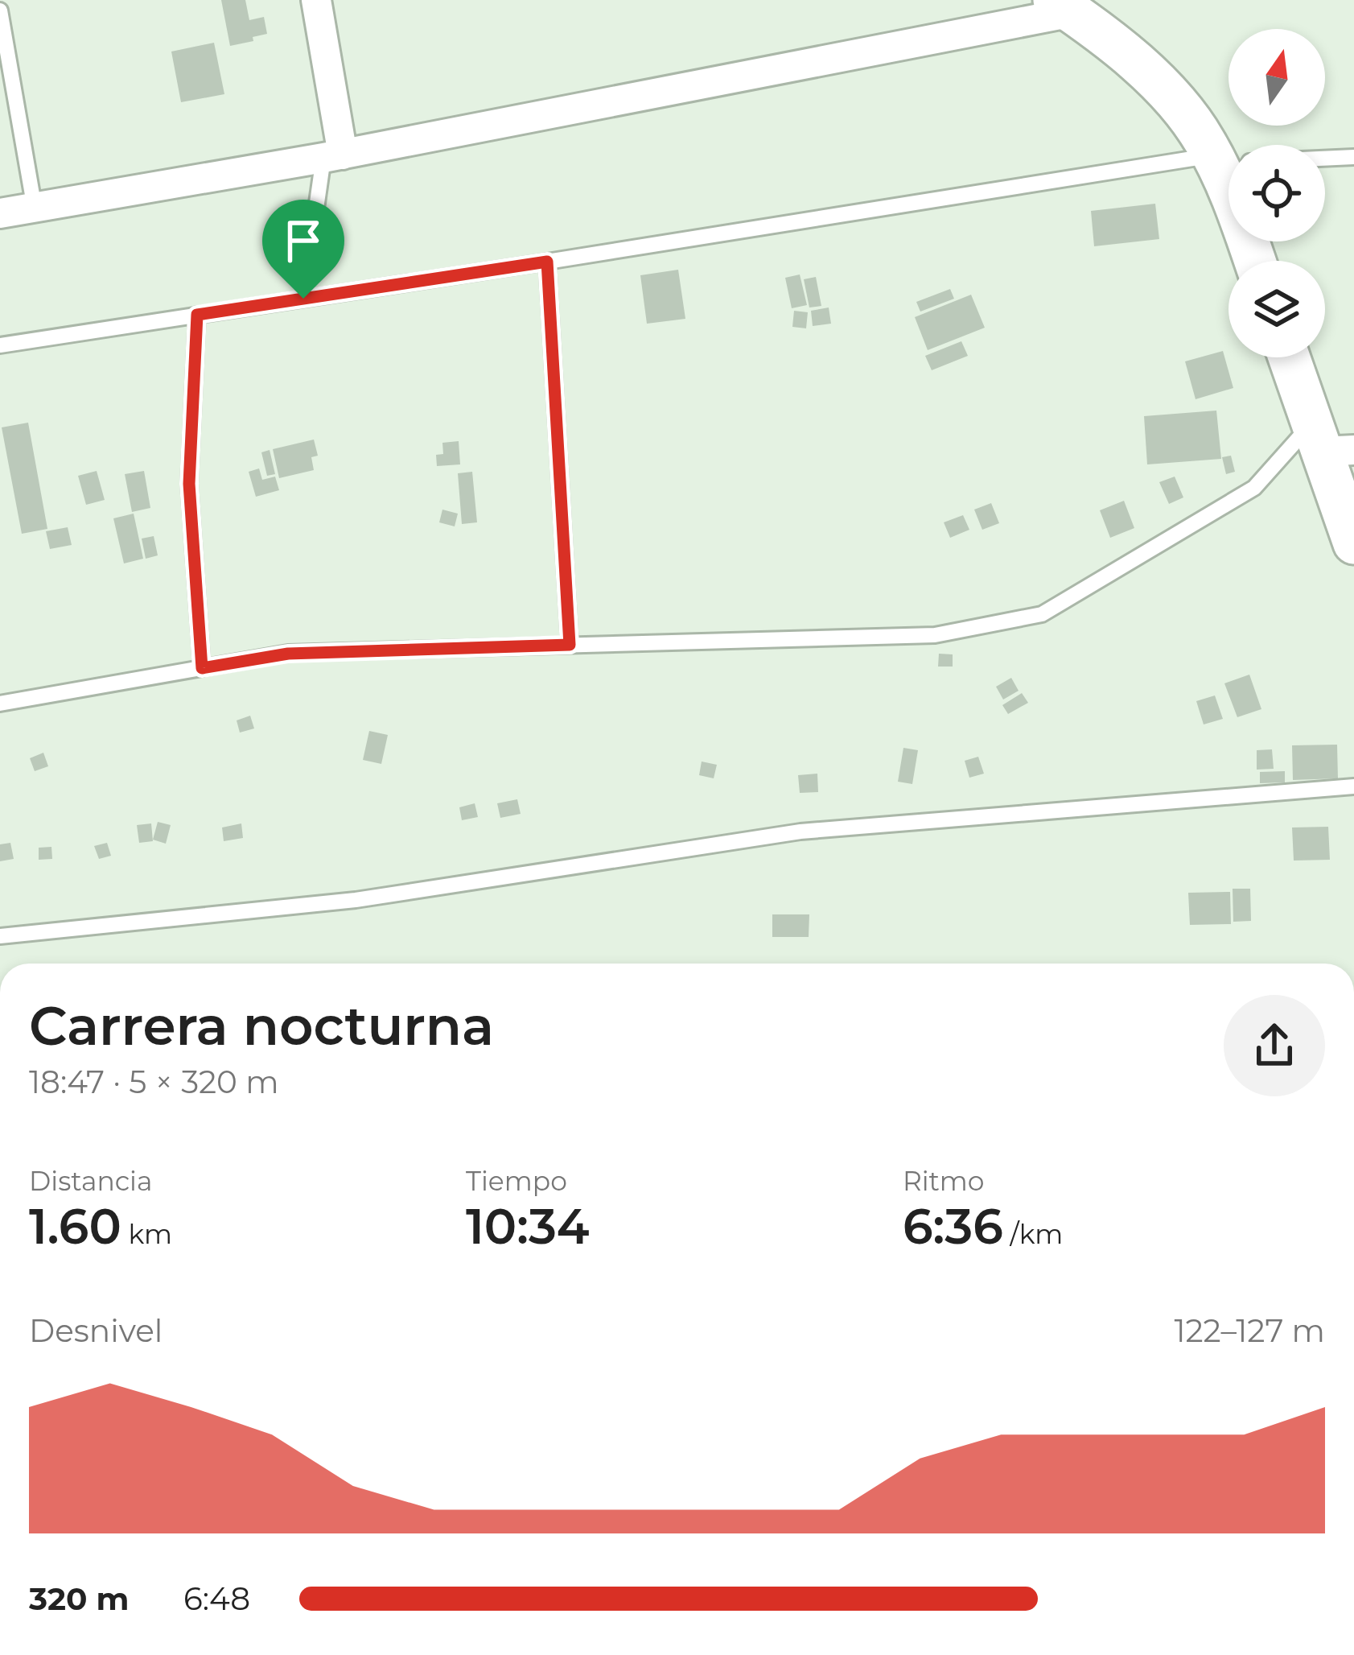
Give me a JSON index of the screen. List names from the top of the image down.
{
  "north": "top",
  "page": {
    "heading": ["Carrera nocturna", "18:47 · 5 × 320 m"],
    "stats": [
      ["Distancia", "1.60 km"],
      ["Tiempo", "10:34"],
      ["Ritmo", "6:36 /km"]
    ],
    "chart": ["Desnivel", "122–127 m"],
    "list": [
      {
        "name": "320 m",
        "note": "6:48"
      }
    ]
  }
}
